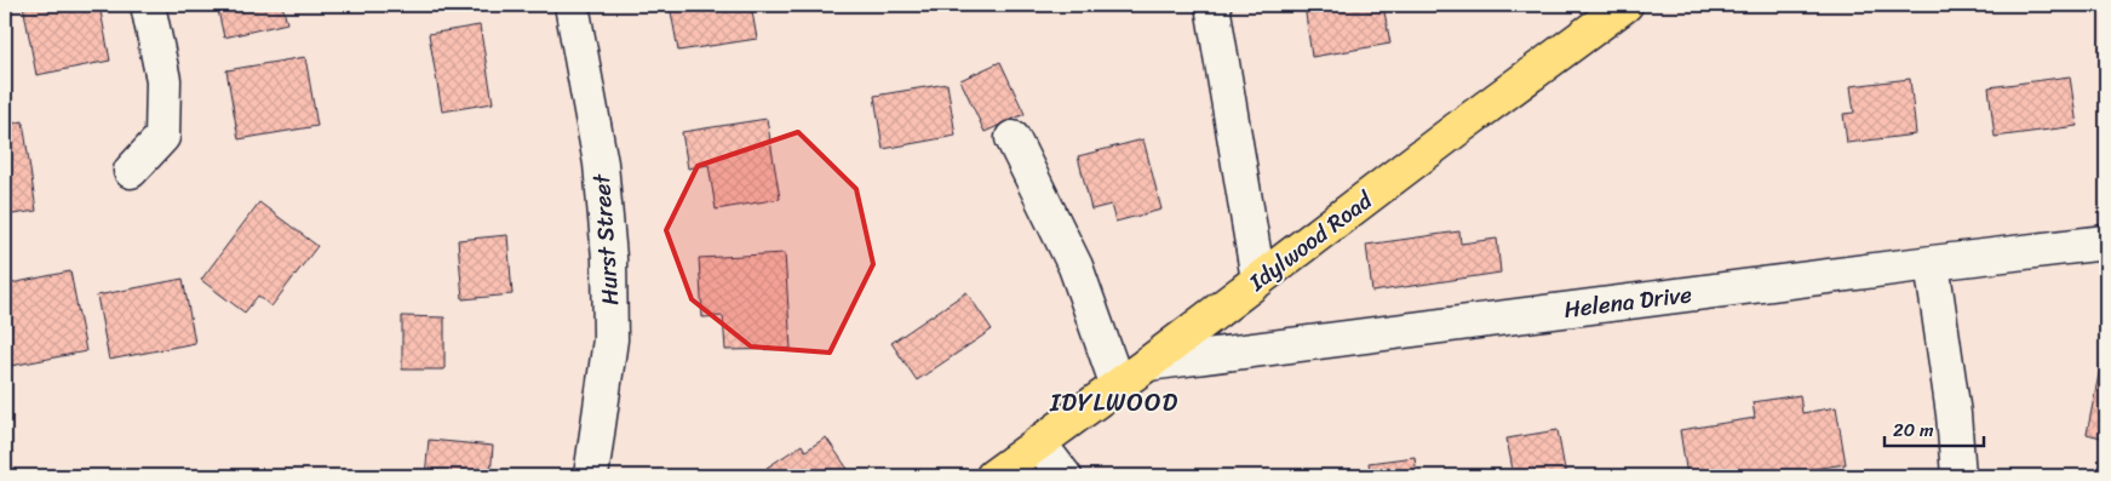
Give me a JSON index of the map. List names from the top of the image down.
{
  "streets": {
    "main road": ["Idylwood Road"],
    "street": ["Hurst Street", "Helena Drive"]
  },
  "crossings": [
    ["Idylwood Road", "Helena Drive"]
  ],
  "districts": ["IDYLWOOD"],
  "scale_bar": "20 m"
}
